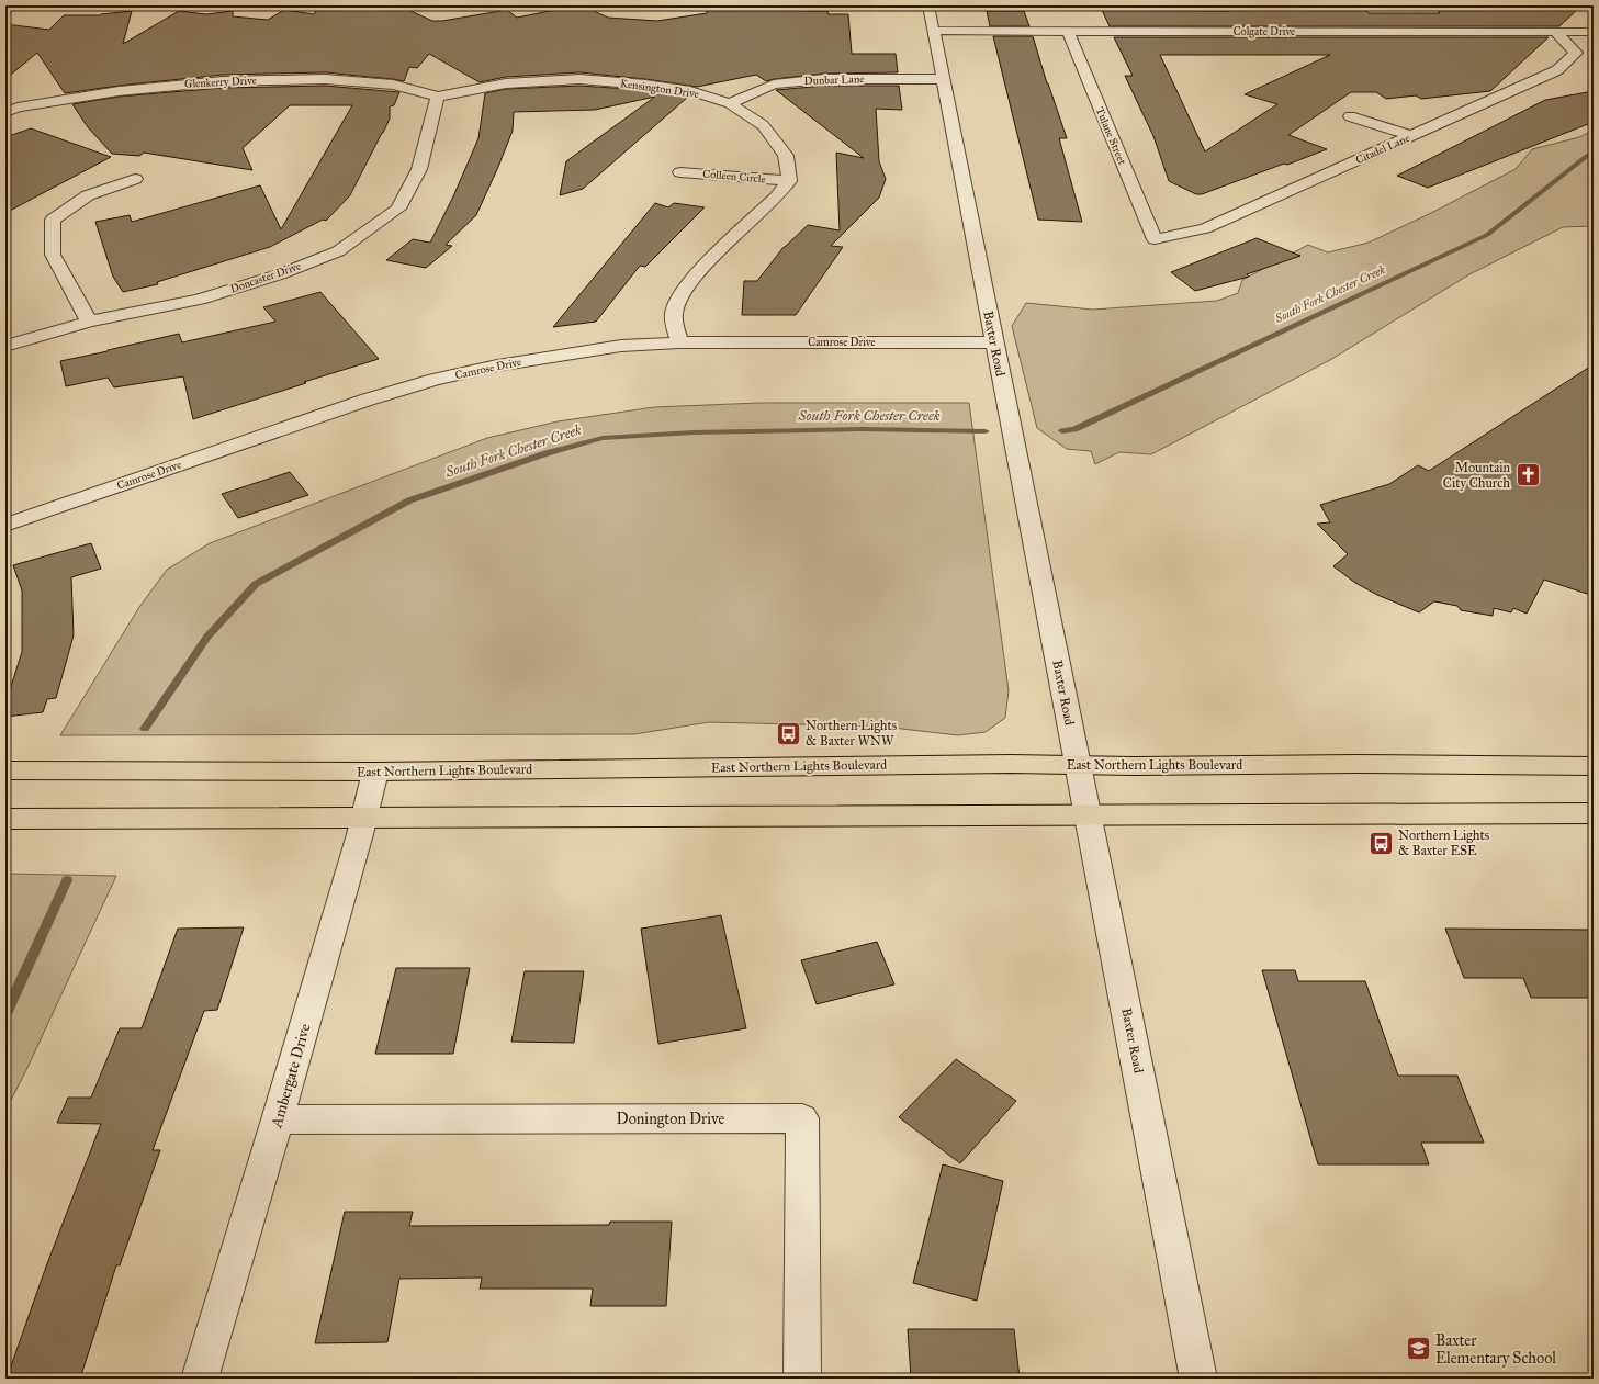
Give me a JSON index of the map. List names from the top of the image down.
{
  "streets": {
    "main road": ["East Northern Lights Boulevard"],
    "street": [
      "Colgate Drive",
      "Dunbar Lane",
      "Glenkerry Drive",
      "Kensington Drive",
      "Tulane Street",
      "Citadel Lane",
      "Colleen Circle",
      "Doncaster Drive",
      "Camrose Drive",
      "Baxter Road",
      "Ambergate Drive",
      "Donington Drive"
    ]
  },
  "crossings": [
    ["Colgate Drive", "Tulane Street"],
    ["Colgate Drive", "Citadel Lane"],
    ["Colgate Drive", "Baxter Road"],
    ["Dunbar Lane", "Kensington Drive"],
    ["Dunbar Lane", "Baxter Road"],
    ["Glenkerry Drive", "Kensington Drive"],
    ["Glenkerry Drive", "Doncaster Drive"],
    ["Kensington Drive", "Colleen Circle"],
    ["Kensington Drive", "Doncaster Drive"],
    ["Tulane Street", "Citadel Lane"],
    ["Camrose Drive", "Baxter Road"],
    ["Baxter Road", "East Northern Lights Boulevard"],
    ["East Northern Lights Boulevard", "Ambergate Drive"],
    ["Ambergate Drive", "Donington Drive"]
  ],
  "water": ["South Fork Chester Creek"],
  "places": {
    "church": ["Mountain City Church"],
    "bus stop": ["Northern Lights & Baxter WNW", "Northern Lights & Baxter ESE"],
    "school or university": ["Baxter Elementary School"]
  }
}
